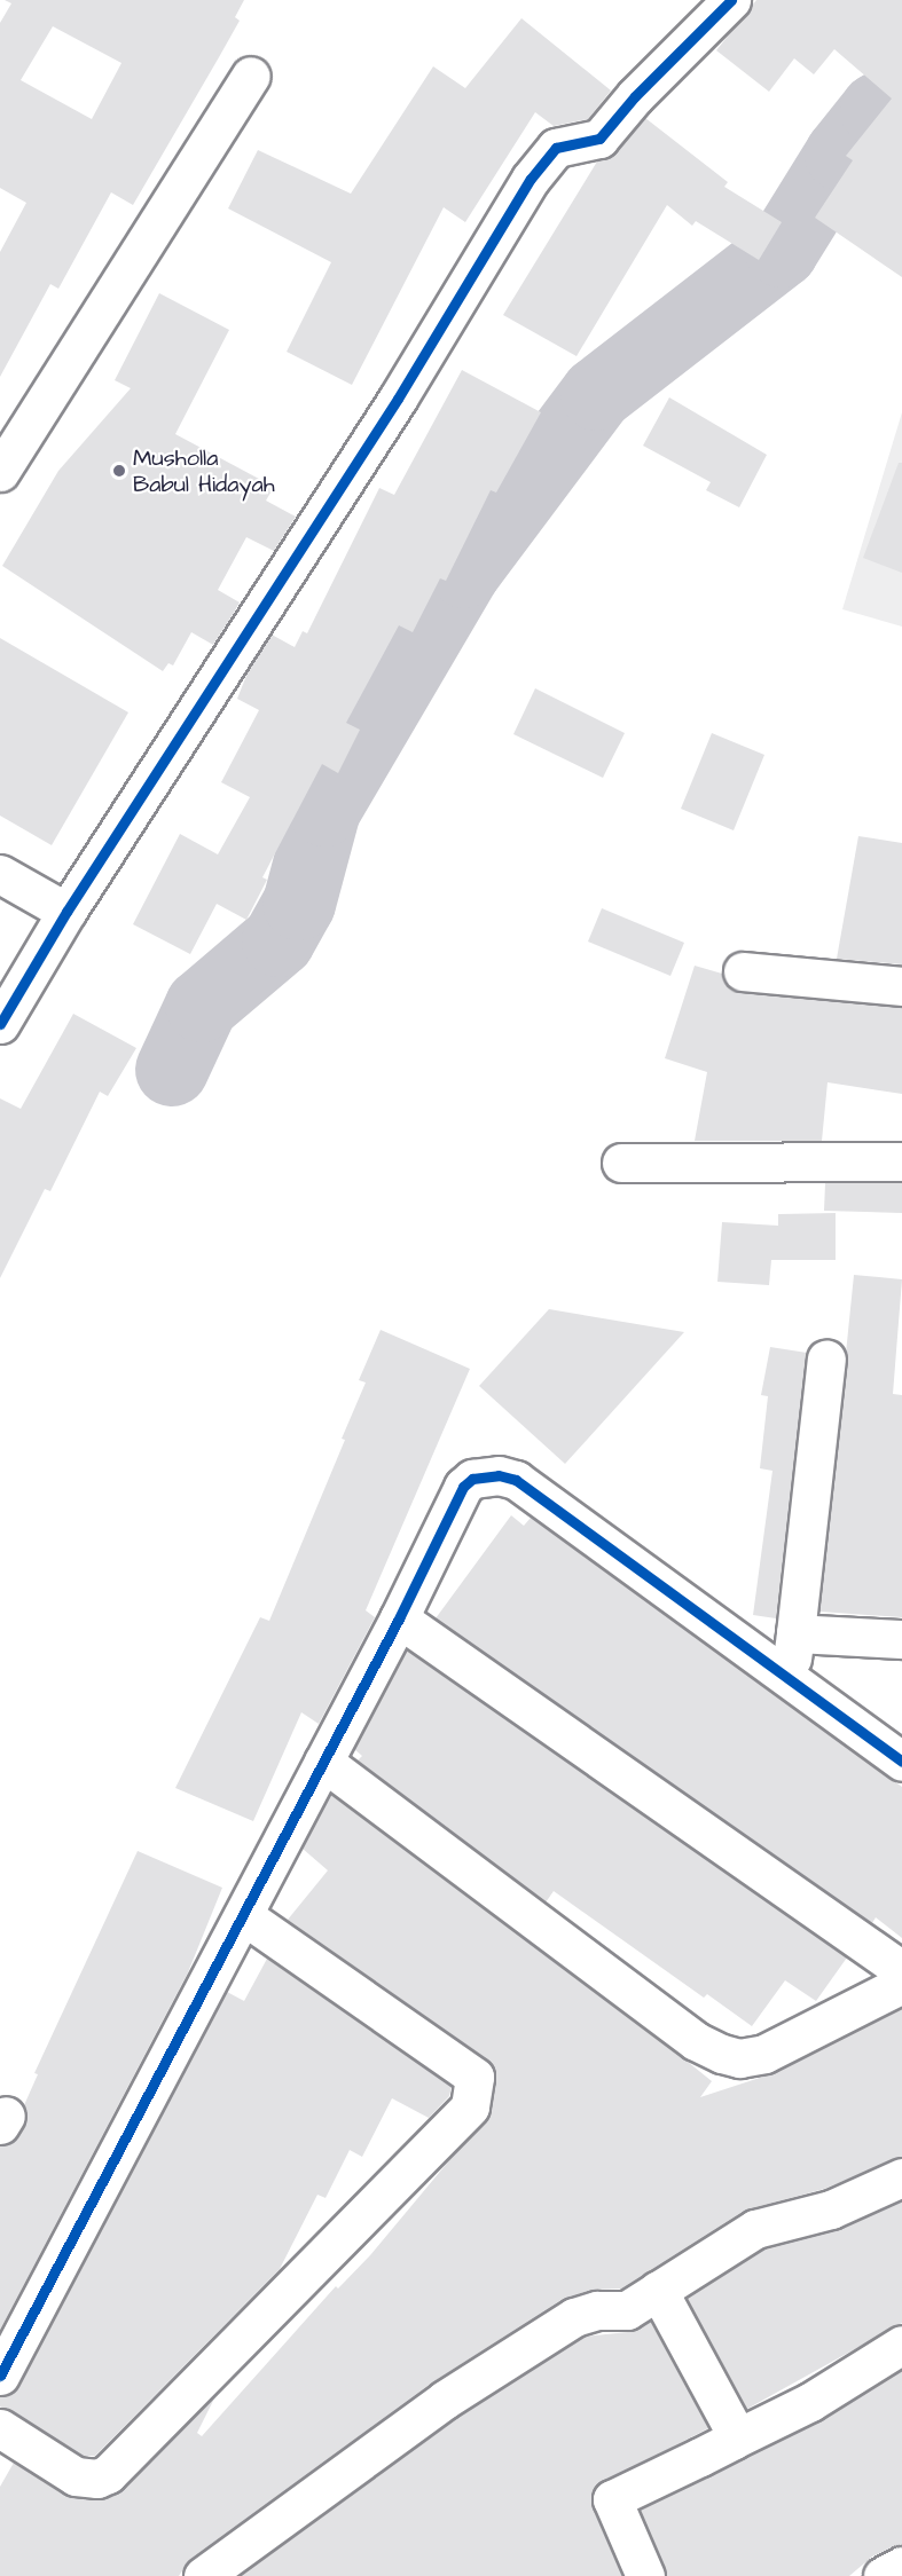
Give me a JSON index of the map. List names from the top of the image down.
{
  "places": ["Musholla Babul Hidayah"]
}
